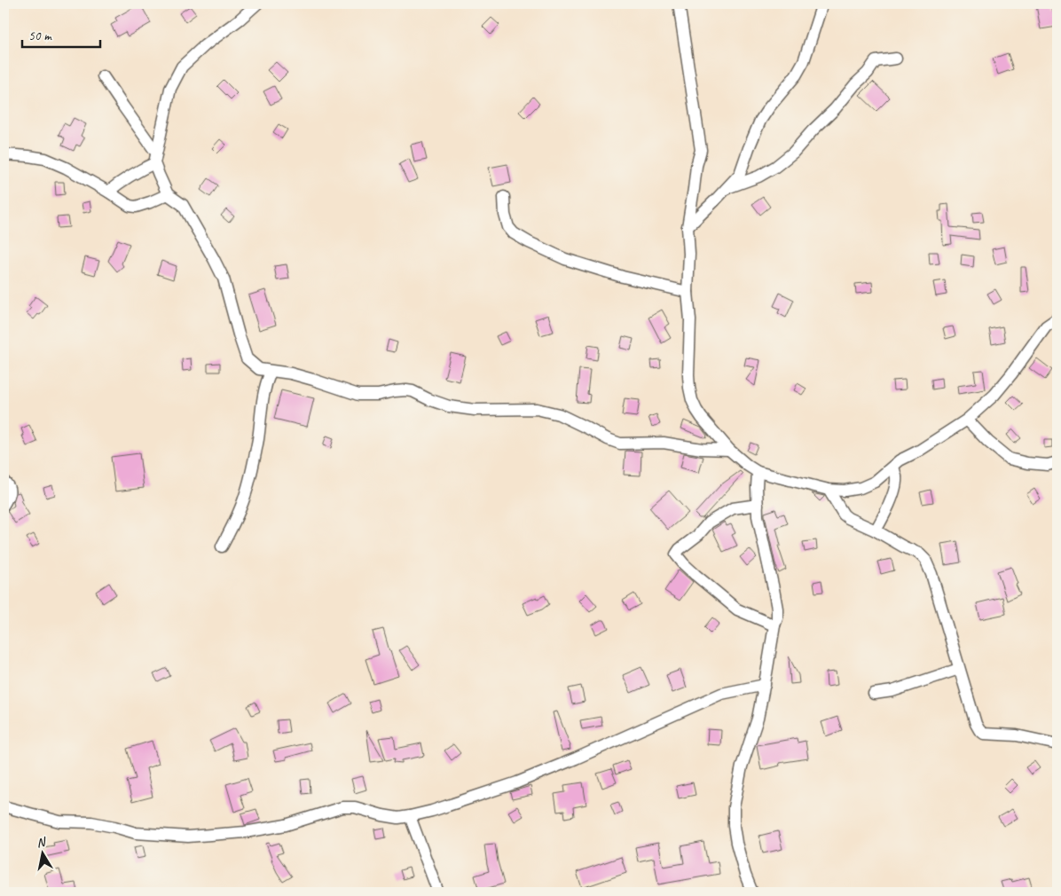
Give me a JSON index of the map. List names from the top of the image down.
{
  "scale_bar": "50 m",
  "north": "top"
}
